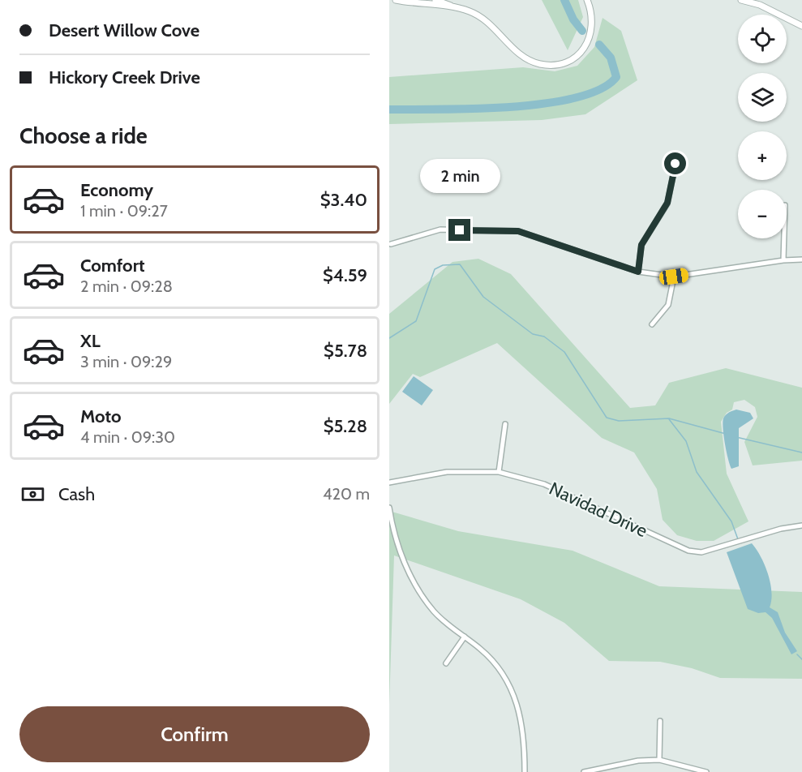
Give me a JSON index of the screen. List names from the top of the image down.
{
  "streets": {
    "street": ["Navidad Drive"]
  },
  "page": {
    "banner": ["Desert Willow Cove", "Hickory Creek Drive"],
    "map_buttons": ["+", "−"],
    "heading": "Choose a ride",
    "bubble": "2 min",
    "list": [
      {
        "name": "Economy",
        "note": "1 min · 09:27",
        "value": "$3.40"
      },
      {
        "name": "Comfort",
        "note": "2 min · 09:28",
        "value": "$4.59"
      },
      {
        "name": "XL",
        "note": "3 min · 09:29",
        "value": "$5.78"
      },
      {
        "name": "Moto",
        "note": "4 min · 09:30",
        "value": "$5.28"
      }
    ],
    "pay": ["Cash", "420 m"],
    "buttons": "Confirm"
  }
}
